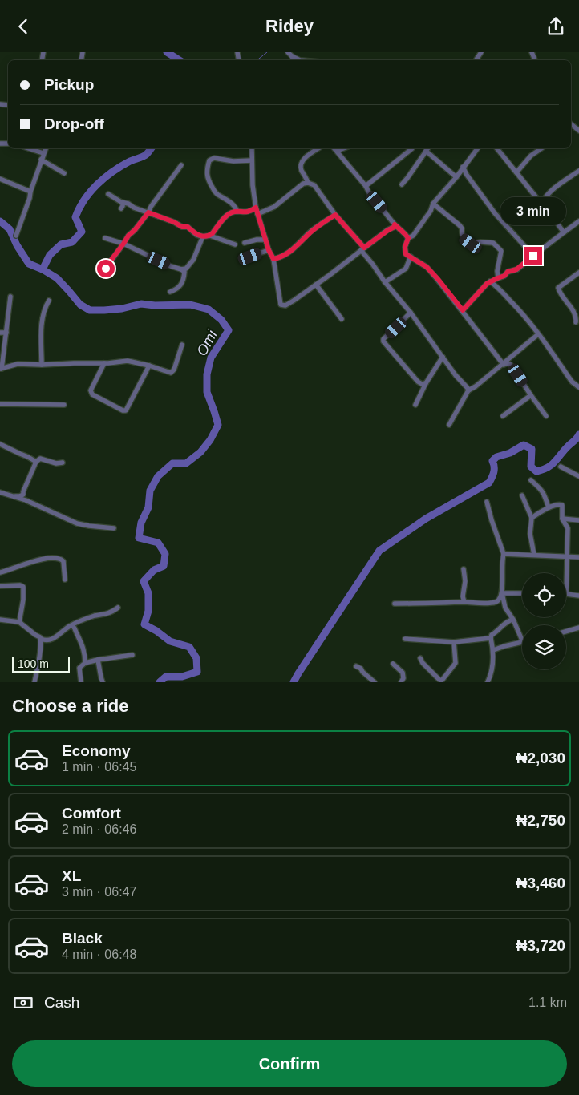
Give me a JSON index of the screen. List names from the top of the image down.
{
  "water": ["Omi"],
  "scale_bar": "100 m",
  "page": {
    "header": "Ridey",
    "banner": ["Pickup", "Drop-off"],
    "bubble": "3 min",
    "scale": "100 m",
    "heading": "Choose a ride",
    "list": [
      {
        "name": "Economy",
        "note": "1 min · 06:45",
        "value": "₦2,030"
      },
      {
        "name": "Comfort",
        "note": "2 min · 06:46",
        "value": "₦2,750"
      },
      {
        "name": "XL",
        "note": "3 min · 06:47",
        "value": "₦3,460"
      },
      {
        "name": "Black",
        "note": "4 min · 06:48",
        "value": "₦3,720"
      }
    ],
    "pay": ["Cash", "1.1 km"],
    "buttons": "Confirm"
  }
}
